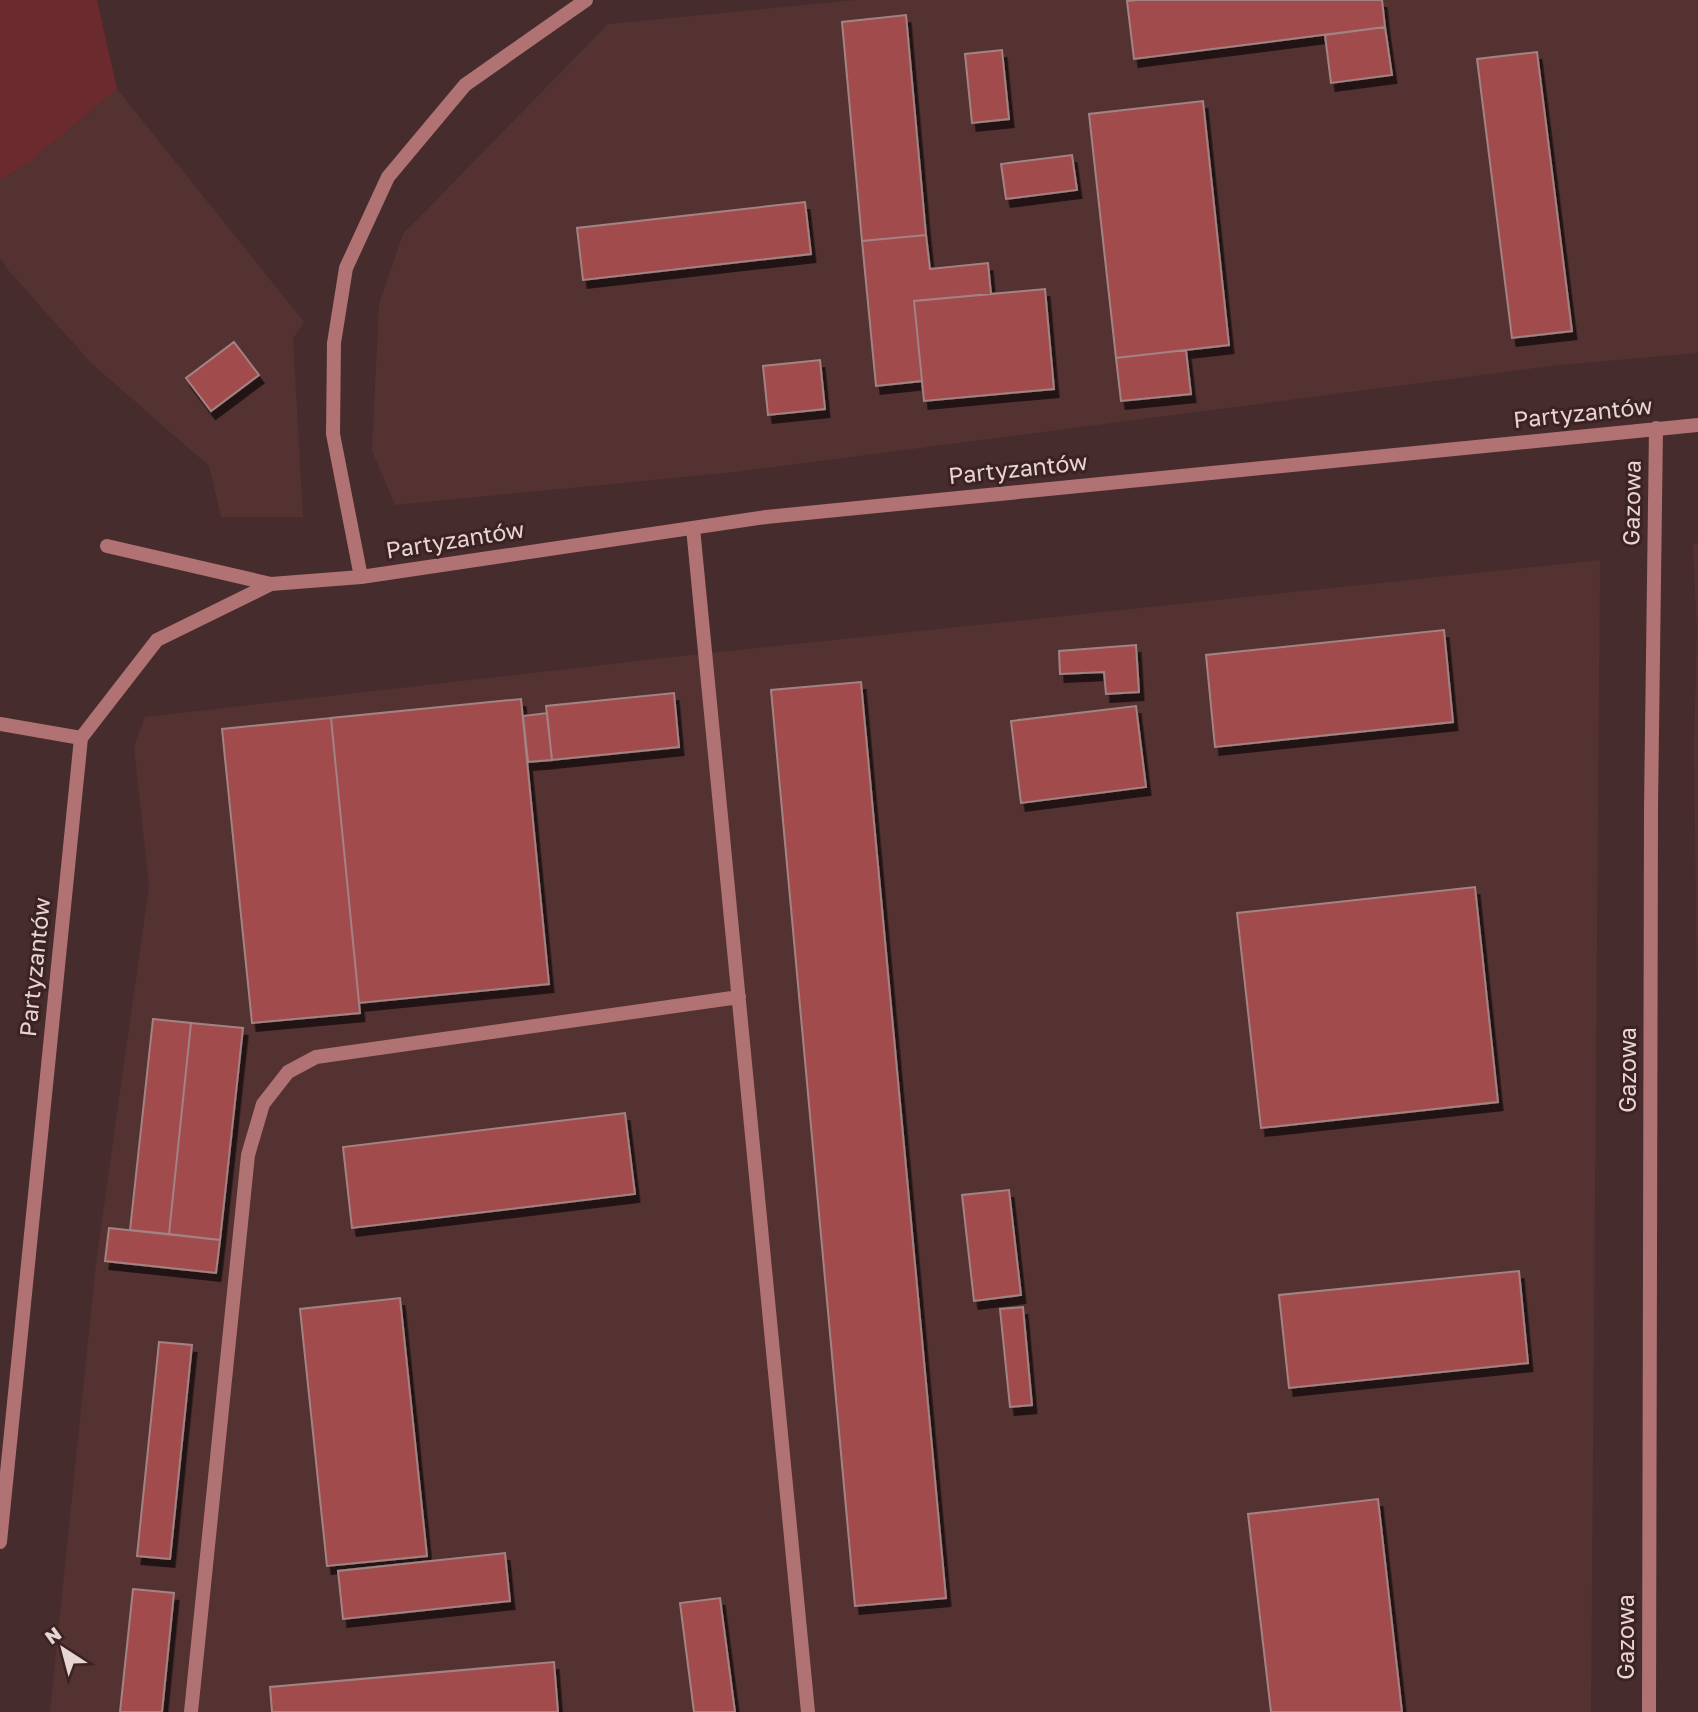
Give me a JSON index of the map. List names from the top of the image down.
{
  "streets": {
    "street": ["Partyzantów", "Gazowa"]
  },
  "crossings": [
    ["Partyzantów", "Gazowa"]
  ],
  "north": "top left"
}
